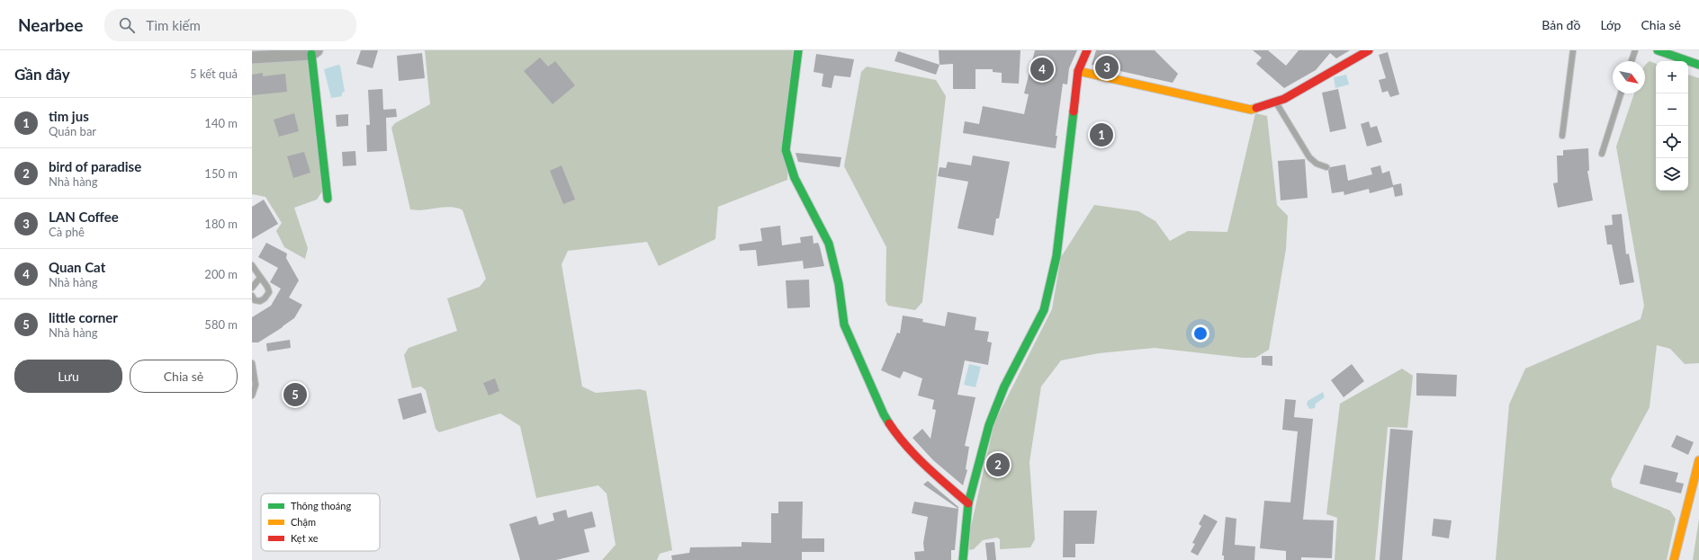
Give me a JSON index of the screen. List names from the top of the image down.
{
  "legend": ["Thông thoáng", "Chậm", "Kẹt xe"],
  "north": "bottom right",
  "page": {
    "header": "Nearbee",
    "search": "Tìm kiếm",
    "nav": ["Bản đồ", "Lớp", "Chia sẻ"],
    "heading": ["Gần đây", "5 kết quả"],
    "pins": [
      "3",
      "4",
      "1",
      "5",
      "2"
    ],
    "map_buttons": ["+", "−"],
    "list": [
      {
        "mark": "1",
        "name": "tim jus",
        "note": "Quán bar",
        "value": "140 m"
      },
      {
        "mark": "2",
        "name": "bird of paradise",
        "note": "Nhà hàng",
        "value": "150 m"
      },
      {
        "mark": "3",
        "name": "LAN Coffee",
        "note": "Cà phê",
        "value": "180 m"
      },
      {
        "mark": "4",
        "name": "Quan Cat",
        "note": "Nhà hàng",
        "value": "200 m"
      },
      {
        "mark": "5",
        "name": "little corner",
        "note": "Nhà hàng",
        "value": "580 m"
      }
    ],
    "buttons": ["Lưu", "Chia sẻ"]
  }
}
